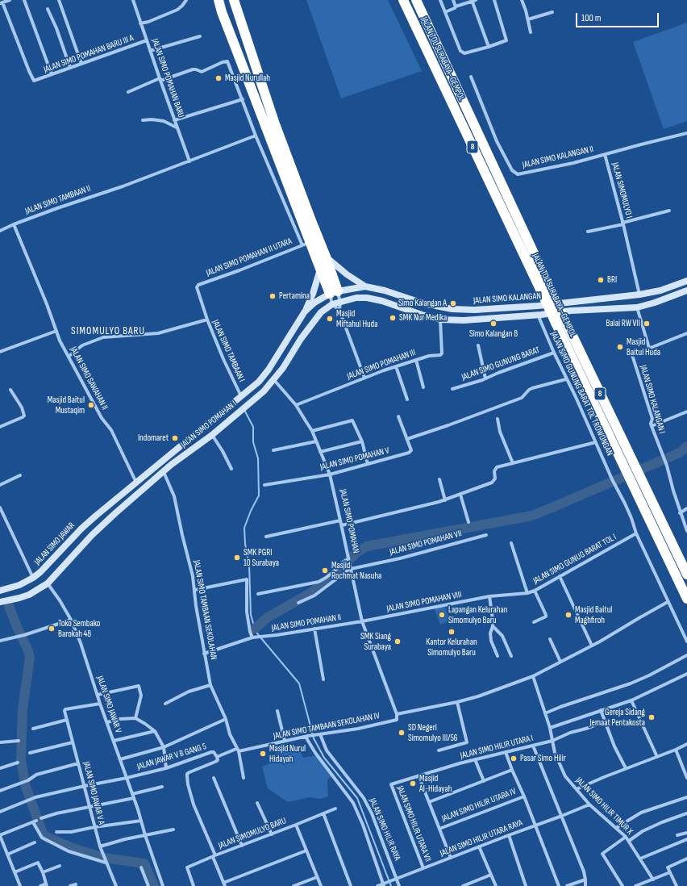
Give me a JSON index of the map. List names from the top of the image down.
{
  "streets": {
    "highway": ["JALAN TOL SURABAYA–GEMPOL", "8"],
    "main road": ["JALAN SIMO KALANGAN", "JALAN SIMO POMAHAN I", "JALAN SIMO JAWAR"],
    "street": [
      "JALAN SIMO POMAHAN BARU III A",
      "JALAN SIMO POMAHAN BARU",
      "JALAN SIMO KALANGAN II",
      "JALAN SIMOMULYO I",
      "JALAN SIMO TAMBAAN II",
      "JALAN SIMO POMAHAN II UTARA",
      "JALAN SIMO TAMBAAN I",
      "JALAN SIMO GUNUNG BARAT",
      "JALAN SIMO POMAHAN III",
      "JALAN SIMO SAWAHAN II",
      "JALAN SIMO GUNUNG BARAT TOL TROWONGAN",
      "JALAN SIMO KALANGAN I",
      "JALAN SIMO POMAHAN V",
      "JALAN SIMO POMAHAN",
      "JALAN SIMO POMAHAN VII",
      "JALAN SIMO GUNUG BARAT TOL I",
      "JALAN SIMO POMAHAN VIII",
      "JALAN SIMO TAMBAAN SEKOLAHAN",
      "JALAN SIMO POMAHAN II",
      "JALAN SIMO JAWAR V",
      "JALAN SIMO TAMBAAN SEKOLAHAN IV",
      "JALAN SIMO HILIR UTARA I",
      "JALAN JAWAR V B GANG 5",
      "JALAN SIMO JAWAR V A",
      "JALAN SIMO HILIR UTARA IV",
      "JALAN SIMO HILIR TIMUR X",
      "JALAN SIMO HILIR UTARA VII",
      "JALAN SIMO HILIR RAYA",
      "JALAN SIMOMULYO BARU",
      "JALAN SIMO HILIR UTARA RAYA"
    ]
  },
  "crossings": [
    ["JALAN SIMO POMAHAN BARU III A", "JALAN SIMO POMAHAN BARU"],
    ["JALAN SIMO POMAHAN BARU", "JALAN SIMO TAMBAAN II"],
    ["JALAN SIMO KALANGAN II", "JALAN SIMOMULYO I"],
    ["JALAN SIMOMULYO I", "JALAN SIMO KALANGAN"],
    ["JALAN SIMO TAMBAAN II", "JALAN SIMO SAWAHAN II"],
    ["JALAN SIMO POMAHAN II UTARA", "JALAN SIMO TAMBAAN I"],
    ["JALAN SIMO KALANGAN", "JALAN SIMO POMAHAN III"],
    ["JALAN SIMO KALANGAN", "JALAN SIMO GUNUNG BARAT TOL TROWONGAN"],
    ["JALAN SIMO KALANGAN", "JALAN SIMO POMAHAN I"],
    ["JALAN SIMO TAMBAAN I", "JALAN SIMO SAWAHAN II"],
    ["JALAN SIMO GUNUNG BARAT", "JALAN SIMO GUNUNG BARAT TOL TROWONGAN"],
    ["JALAN SIMO POMAHAN III", "JALAN SIMO POMAHAN"],
    ["JALAN SIMO GUNUNG BARAT TOL TROWONGAN", "JALAN SIMO GUNUG BARAT TOL I"],
    ["JALAN SIMO POMAHAN I", "JALAN SIMO POMAHAN"],
    ["JALAN SIMO POMAHAN I", "JALAN SIMO TAMBAAN SEKOLAHAN"],
    ["JALAN SIMO POMAHAN I", "JALAN SIMO JAWAR V"],
    ["JALAN SIMO POMAHAN V", "JALAN SIMO POMAHAN"],
    ["JALAN SIMO POMAHAN", "JALAN SIMO POMAHAN VII"],
    ["JALAN SIMO POMAHAN", "JALAN SIMO POMAHAN VIII"],
    ["JALAN SIMO POMAHAN", "JALAN SIMO POMAHAN II"],
    ["JALAN SIMO POMAHAN", "JALAN SIMO TAMBAAN SEKOLAHAN IV"],
    ["JALAN SIMO GUNUG BARAT TOL I", "JALAN SIMO POMAHAN VIII"],
    ["JALAN SIMO POMAHAN VIII", "JALAN SIMO POMAHAN II"],
    ["JALAN SIMO TAMBAAN SEKOLAHAN", "JALAN SIMO POMAHAN II"],
    ["JALAN SIMO TAMBAAN SEKOLAHAN", "JALAN SIMO TAMBAAN SEKOLAHAN IV"],
    ["JALAN SIMO TAMBAAN SEKOLAHAN", "JALAN JAWAR V B GANG 5"],
    ["JALAN SIMO JAWAR V", "JALAN JAWAR V B GANG 5"],
    ["JALAN SIMO TAMBAAN SEKOLAHAN IV", "JALAN JAWAR V B GANG 5"],
    ["JALAN SIMO TAMBAAN SEKOLAHAN IV", "JALAN SIMO HILIR RAYA"],
    ["JALAN SIMO HILIR UTARA I", "JALAN SIMO HILIR TIMUR X"],
    ["JALAN SIMO HILIR UTARA I", "JALAN SIMO HILIR UTARA VII"],
    ["JALAN JAWAR V B GANG 5", "JALAN SIMO JAWAR V A"],
    ["JALAN SIMO HILIR TIMUR X", "JALAN SIMO HILIR UTARA RAYA"],
    ["JALAN SIMO HILIR UTARA VII", "JALAN SIMO HILIR UTARA RAYA"],
    ["JALAN SIMO HILIR RAYA", "JALAN SIMO HILIR UTARA RAYA"]
  ],
  "districts": ["SIMOMULYO BARU"],
  "places": [
    "Masjid Nurullah",
    "BRI",
    "Pertamina",
    "Simo Kalangan A",
    "SMK Nur Medika",
    "Masjid Miftahul Huda",
    "Simo Kalangan B",
    "Balai RW VII",
    "Masjid Baitul Huda",
    "Masjid Baitul Mustaqim",
    "Indomaret",
    "SMK PGRI 10 Surabaya",
    "Masjid Rochmat Nasuha",
    "Lapangan Kelurahan Simomulyo Baru",
    "Masjid Baitul Maghfiroh",
    "Toko Sembako Barokah 48",
    "Kantor Kelurahan Simomulyo Baru",
    "SMK Siang Surabaya",
    "Gereja Sidang Jemaat Pentakosta",
    "SD Negeri Simomulyo III/56",
    "Masjid Nurul Hidayah",
    "Pasar Simo Hilir",
    "Masjid Al-Hidayah"
  ],
  "scale_bar": "100 m"
}
